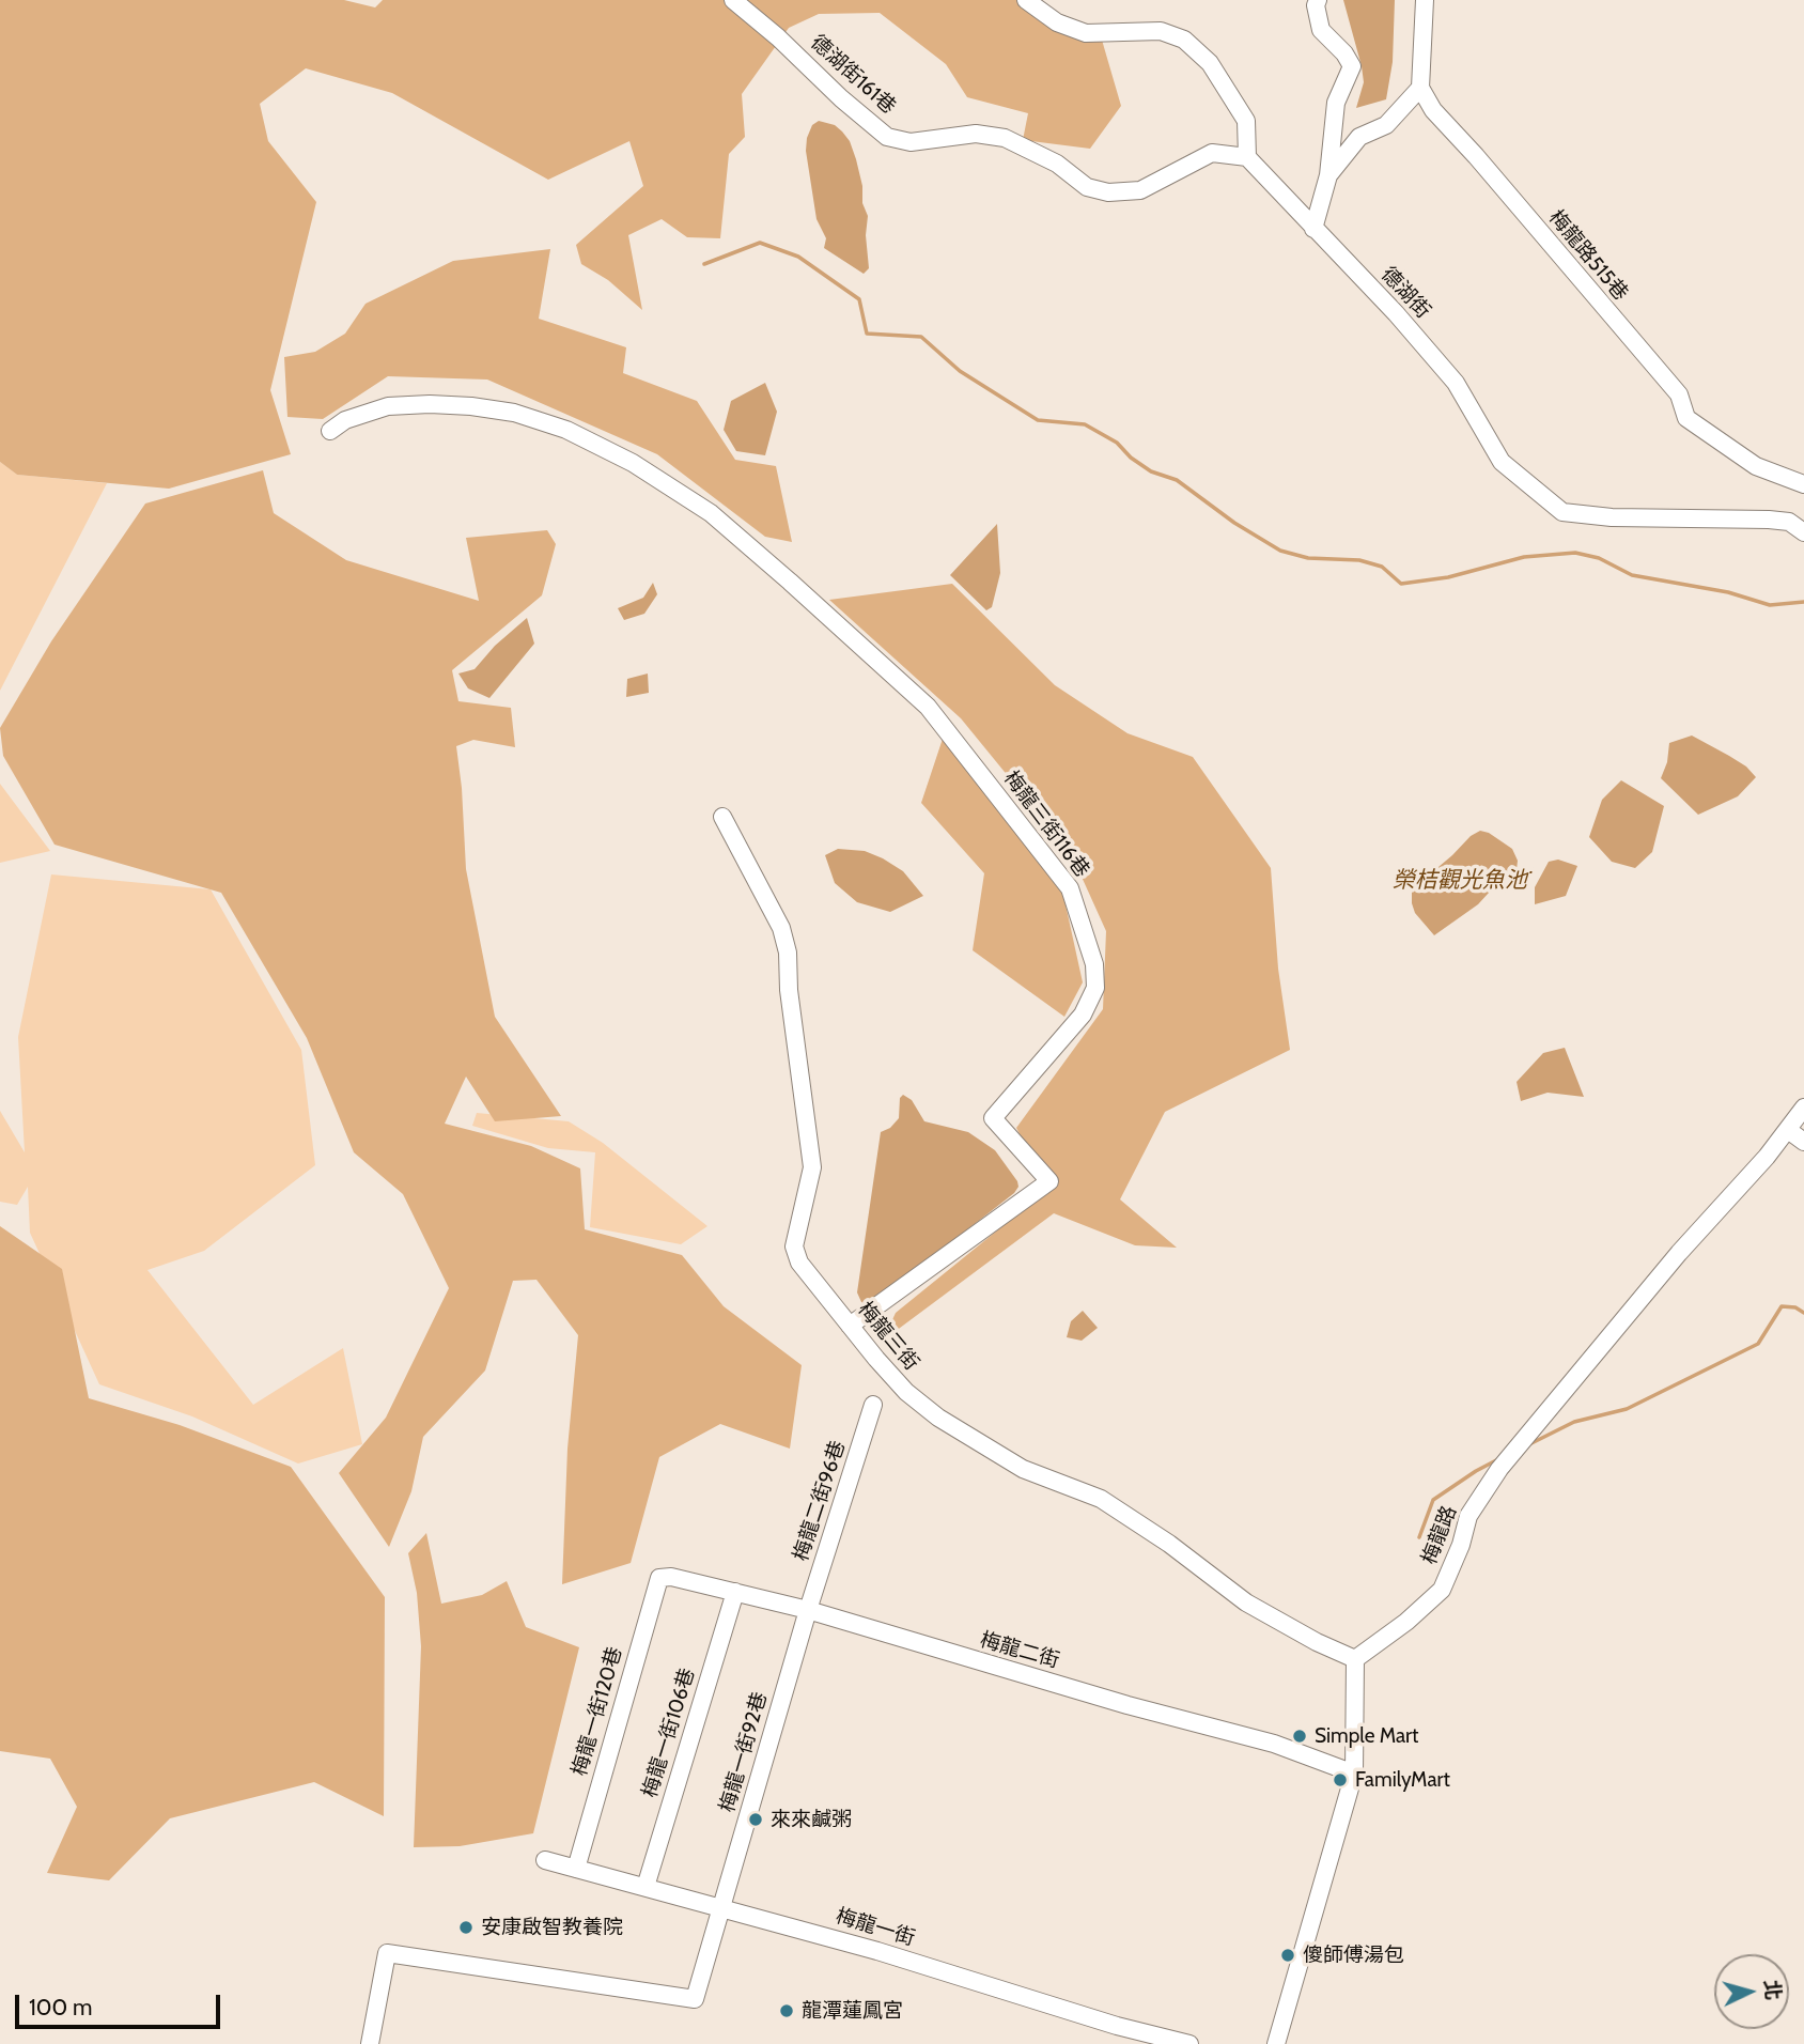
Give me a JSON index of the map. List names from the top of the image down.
{
  "streets": {
    "street": [
      "德湖街161巷",
      "梅龍路515巷",
      "德湖街",
      "梅龍三街116巷",
      "梅龍三街",
      "梅龍二街96巷",
      "梅龍路",
      "梅龍二街",
      "梅龍一街120巷",
      "梅龍一街106巷",
      "梅龍一街92巷",
      "梅龍一街"
    ]
  },
  "crossings": [
    ["德湖街161巷", "德湖街"],
    ["梅龍三街116巷", "梅龍三街"],
    ["梅龍三街", "梅龍路"],
    ["梅龍二街96巷", "梅龍二街"],
    ["梅龍二街96巷", "梅龍一街92巷"],
    ["梅龍二街", "梅龍一街120巷"],
    ["梅龍二街", "梅龍一街106巷"],
    ["梅龍二街", "梅龍一街92巷"],
    ["梅龍一街120巷", "梅龍一街"],
    ["梅龍一街106巷", "梅龍一街"],
    ["梅龍一街92巷", "梅龍一街"]
  ],
  "water": ["榮桔觀光魚池˙"],
  "places": [
    "Simple Mart",
    "FamilyMart",
    "來來鹹粥",
    "安康啟智教養院",
    "傻師傅湯包",
    "龍潭蓮鳳宮"
  ],
  "scale_bar": "100 m",
  "north": "right"
}
